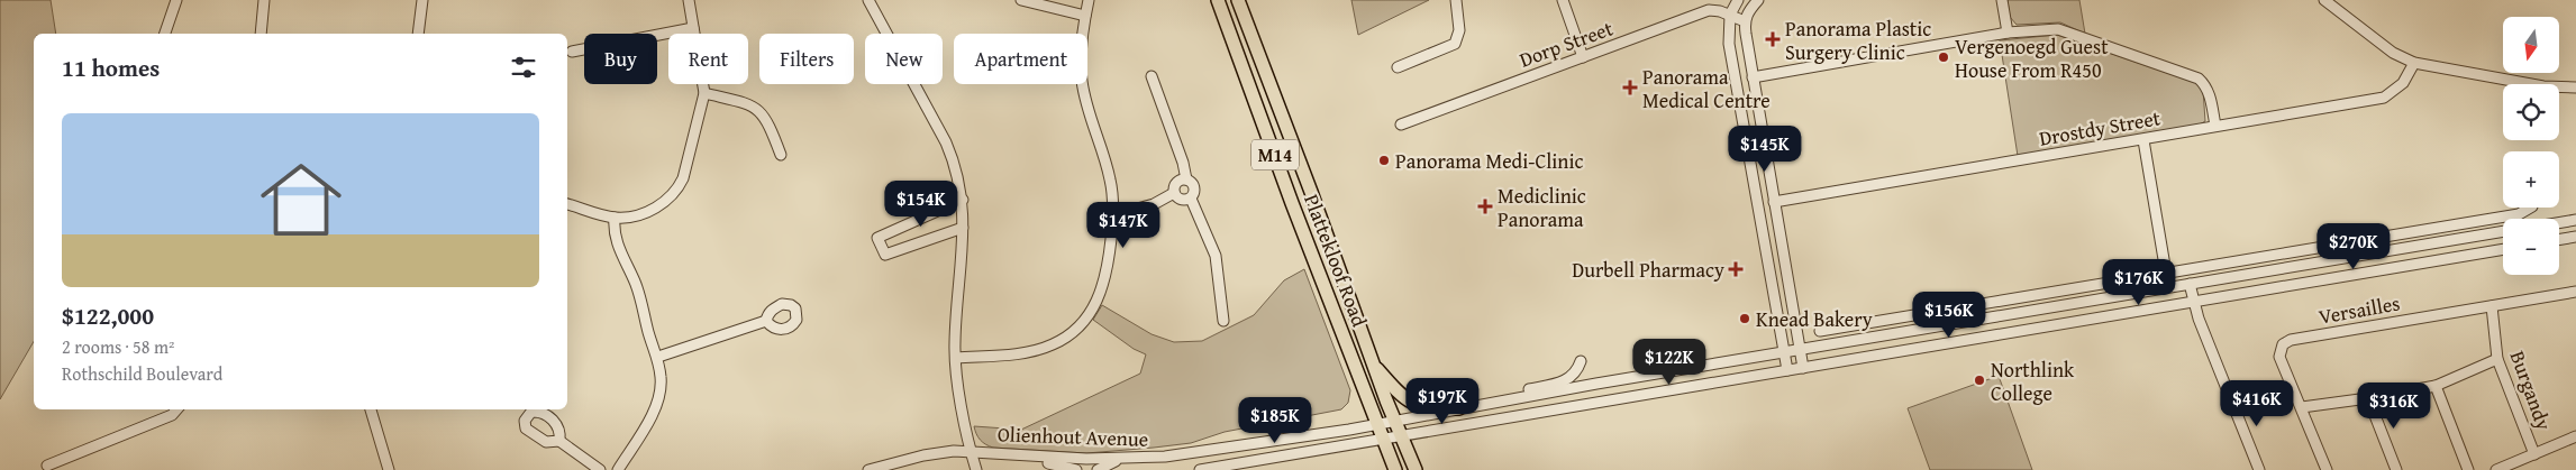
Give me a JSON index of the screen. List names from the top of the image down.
{
  "streets": {
    "main road": ["M14", "Plattekloof Road"],
    "street": [
      "Dorp Street",
      "Drostdy Street",
      "Versailles",
      "Burgandy",
      "Olienhout Avenue"
    ]
  },
  "crossings": [
    ["Plattekloof Road", "Olienhout Avenue"],
    ["Versailles", "Burgandy"]
  ],
  "places": {
    "health": [
      "Panorama Plastic Surgery Clinic",
      "Panorama Medical Centre",
      "Mediclinic Panorama",
      "Durbell Pharmacy"
    ],
    "other": [
      "Vergenoegd Guest House From R450",
      "Panorama Medi-Clinic",
      "Knead Bakery",
      "Northlink College"
    ]
  },
  "north": "bottom",
  "page": {
    "map_buttons": ["+", "−"],
    "chip": [
      "Buy",
      "Rent",
      "Filters",
      "New",
      "Apartment"
    ],
    "heading": "11 homes",
    "list": [
      {
        "name": "$122,000",
        "note": "2 rooms · 58 m² · Rothschild Boulevard"
      }
    ],
    "price": [
      "$145K",
      "$154K",
      "$147K",
      "$270K",
      "$176K",
      "$156K",
      "$122K",
      "$197K",
      "$416K",
      "$316K",
      "$185K"
    ]
  }
}
